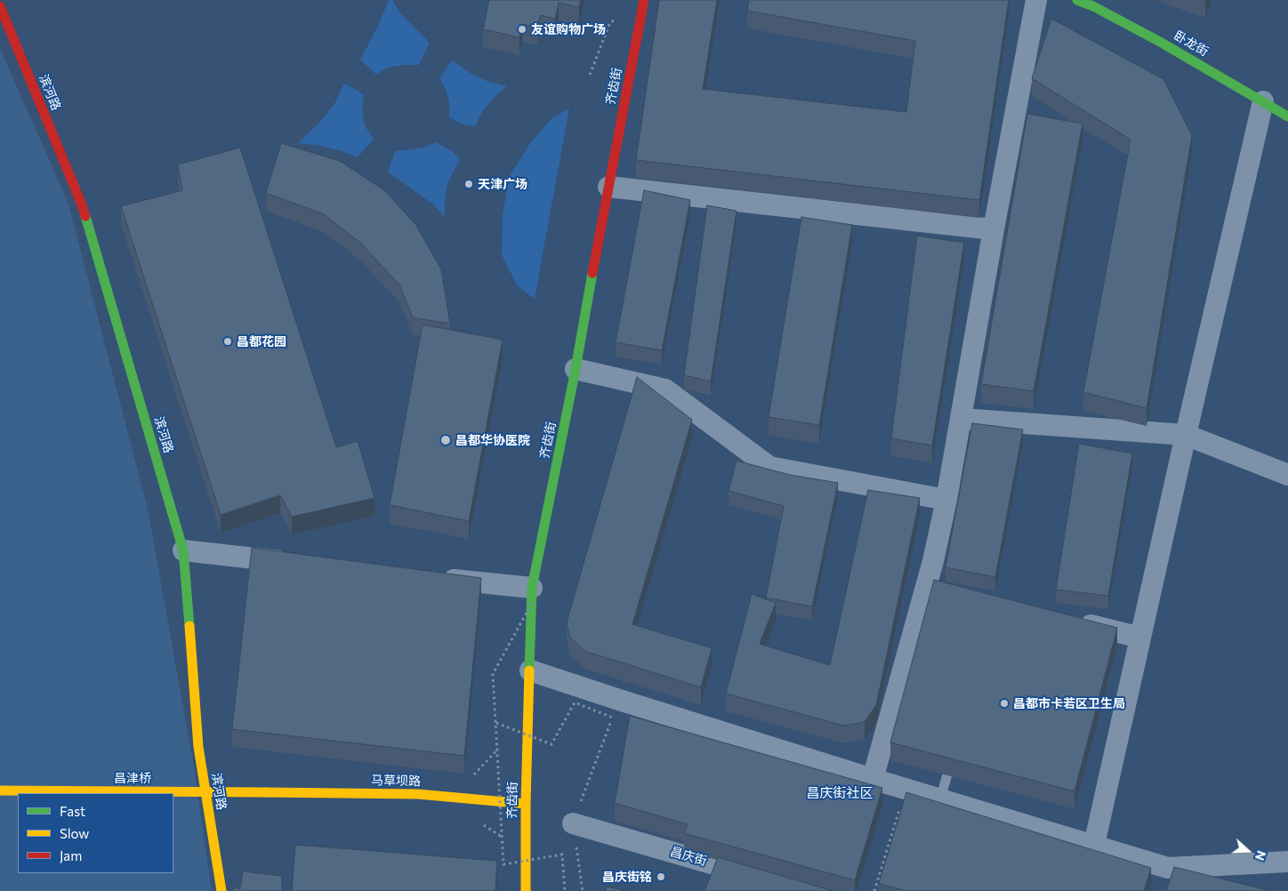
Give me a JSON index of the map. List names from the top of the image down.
{
  "streets": {
    "main road": [
      "卧龙街",
      "齐齿街",
      "滨河路",
      "昌津桥",
      "马草坝路"
    ],
    "street": ["昌庆街"]
  },
  "crossings": [
    ["齐齿街", "马草坝路"],
    ["昌津桥", "马草坝路"]
  ],
  "districts": ["昌庆街社区"],
  "places": [
    "友谊购物广场",
    "天津广场",
    "昌都花园",
    "昌都华协医院",
    "昌都市卡若区卫生局",
    "昌庆街铭"
  ],
  "legend": ["Fast", "Slow", "Jam"],
  "north": "right"
}
